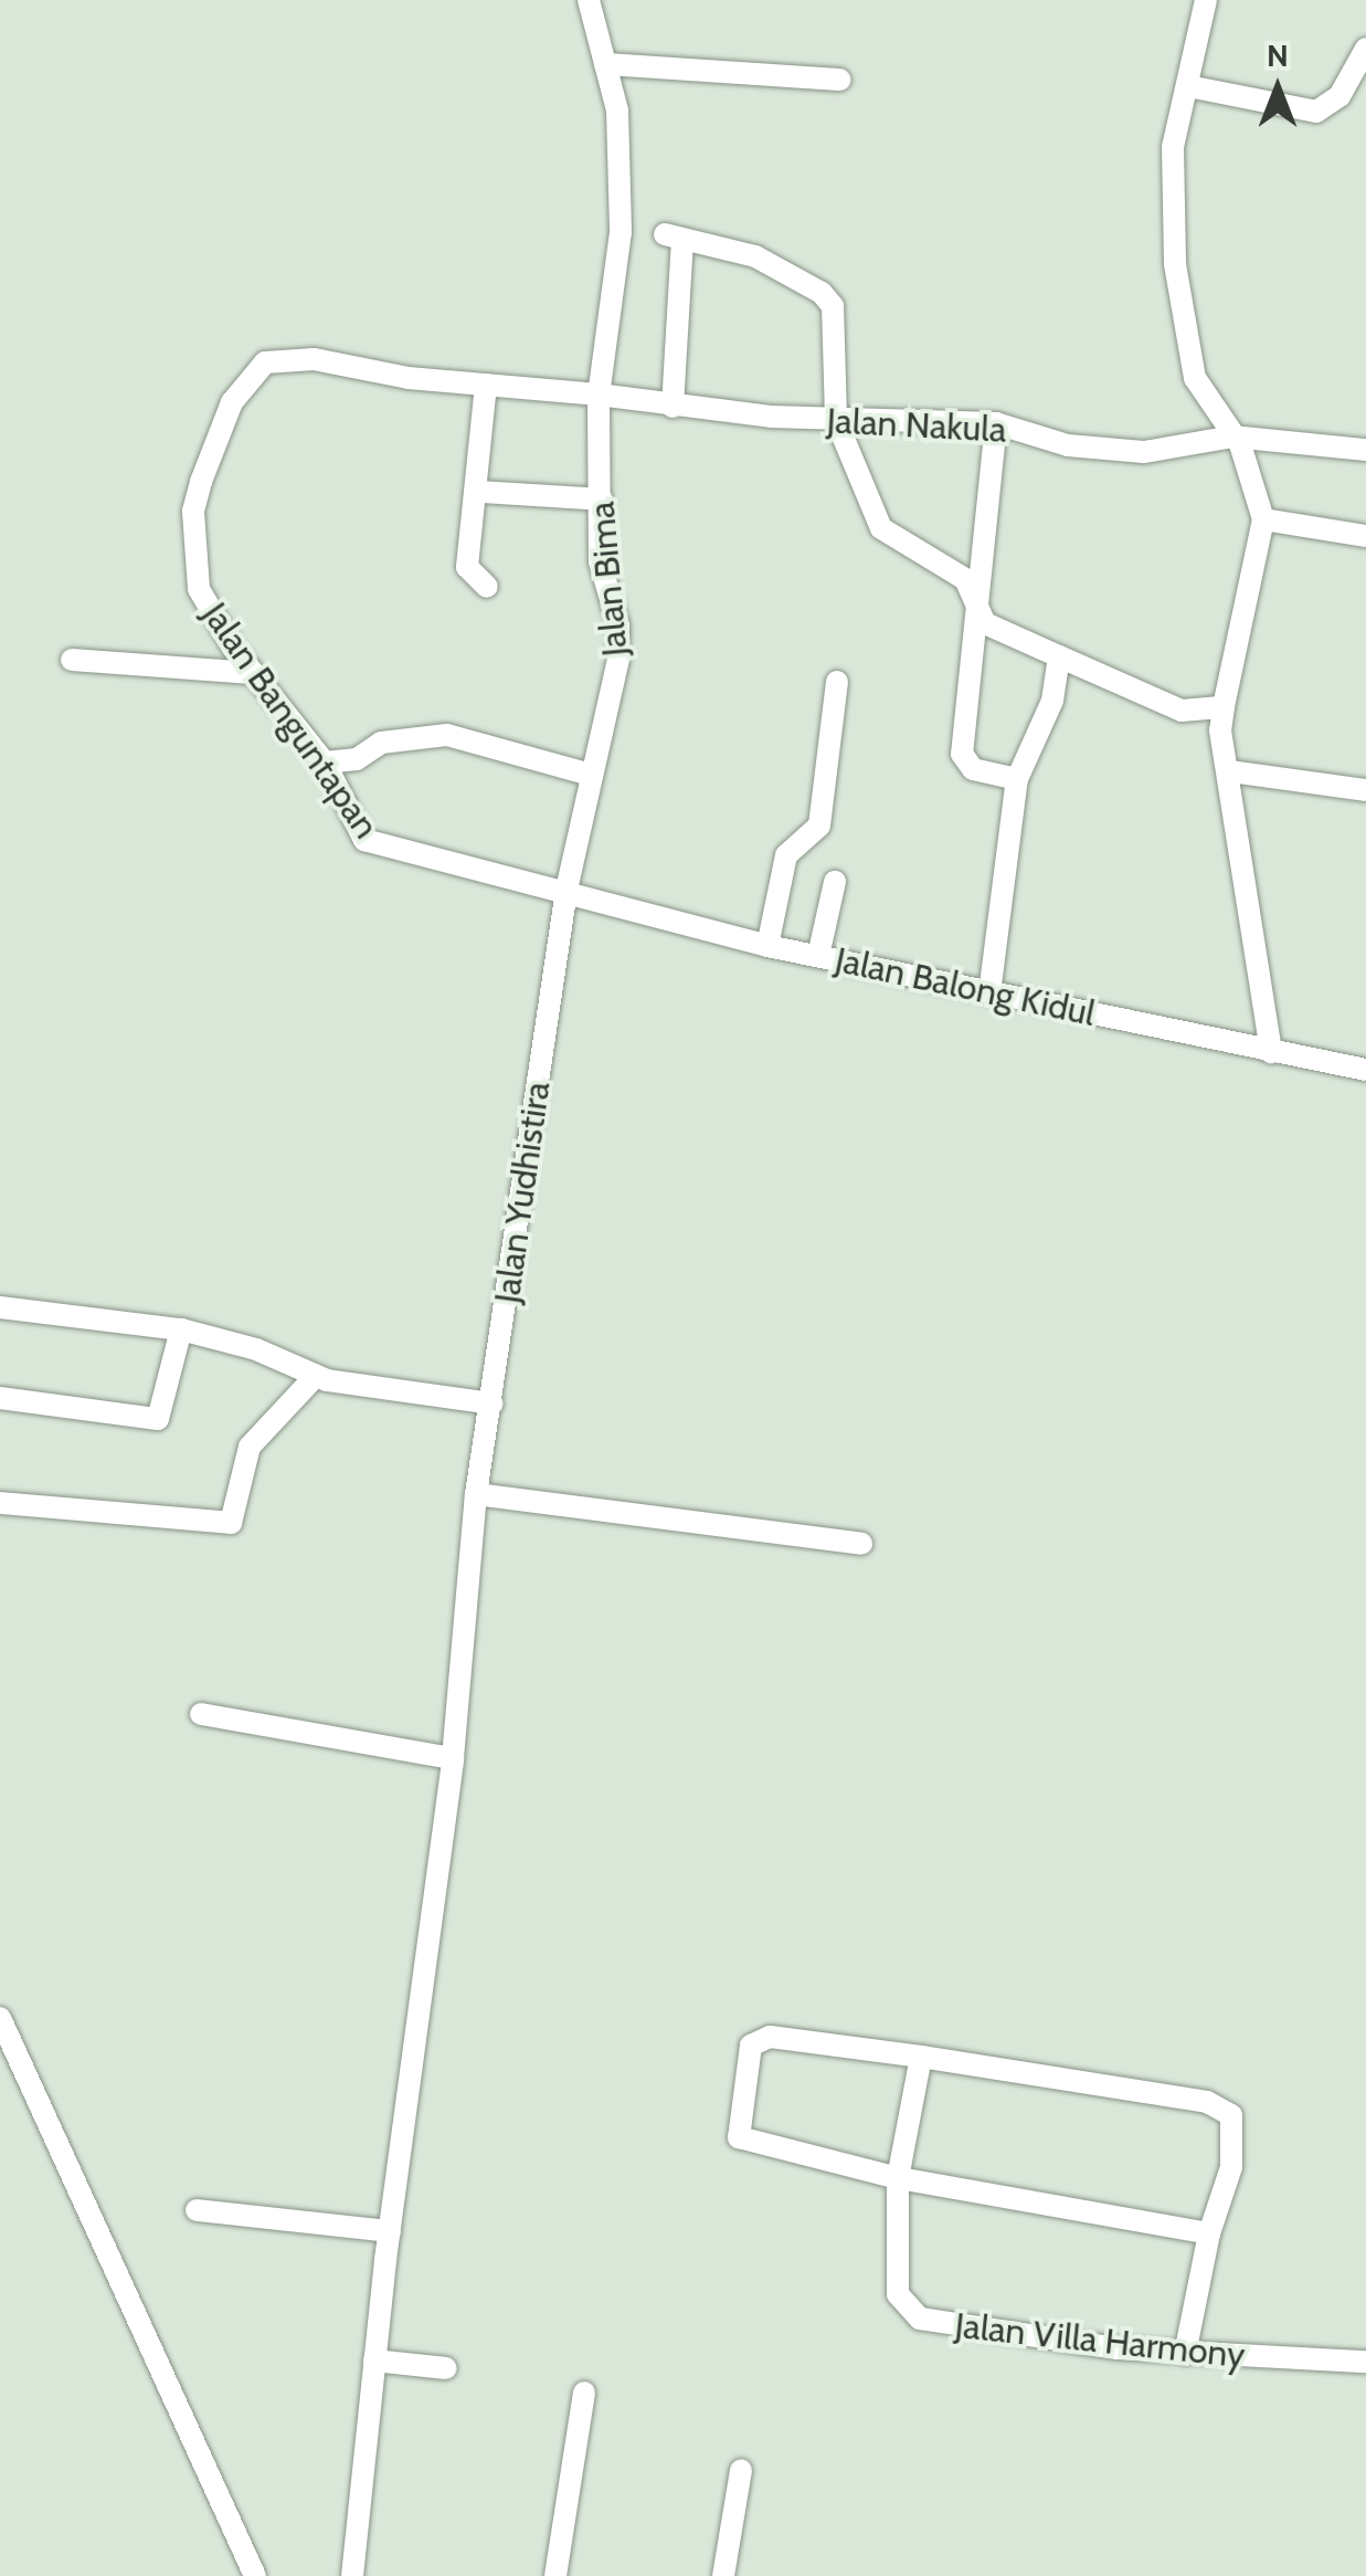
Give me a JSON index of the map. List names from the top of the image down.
{
  "streets": {
    "street": [
      "Jalan Nakula",
      "Jalan Bima",
      "Jalan Banguntapan",
      "Jalan Balong Kidul",
      "Jalan Yudhistira",
      "Jalan Villa Harmony"
    ]
  },
  "crossings": [
    ["Jalan Nakula", "Jalan Bima"],
    ["Jalan Nakula", "Jalan Banguntapan"],
    ["Jalan Bima", "Jalan Banguntapan"],
    ["Jalan Bima", "Jalan Balong Kidul"],
    ["Jalan Bima", "Jalan Yudhistira"],
    ["Jalan Banguntapan", "Jalan Balong Kidul"],
    ["Jalan Banguntapan", "Jalan Yudhistira"],
    ["Jalan Balong Kidul", "Jalan Yudhistira"]
  ],
  "north": "top"
}
